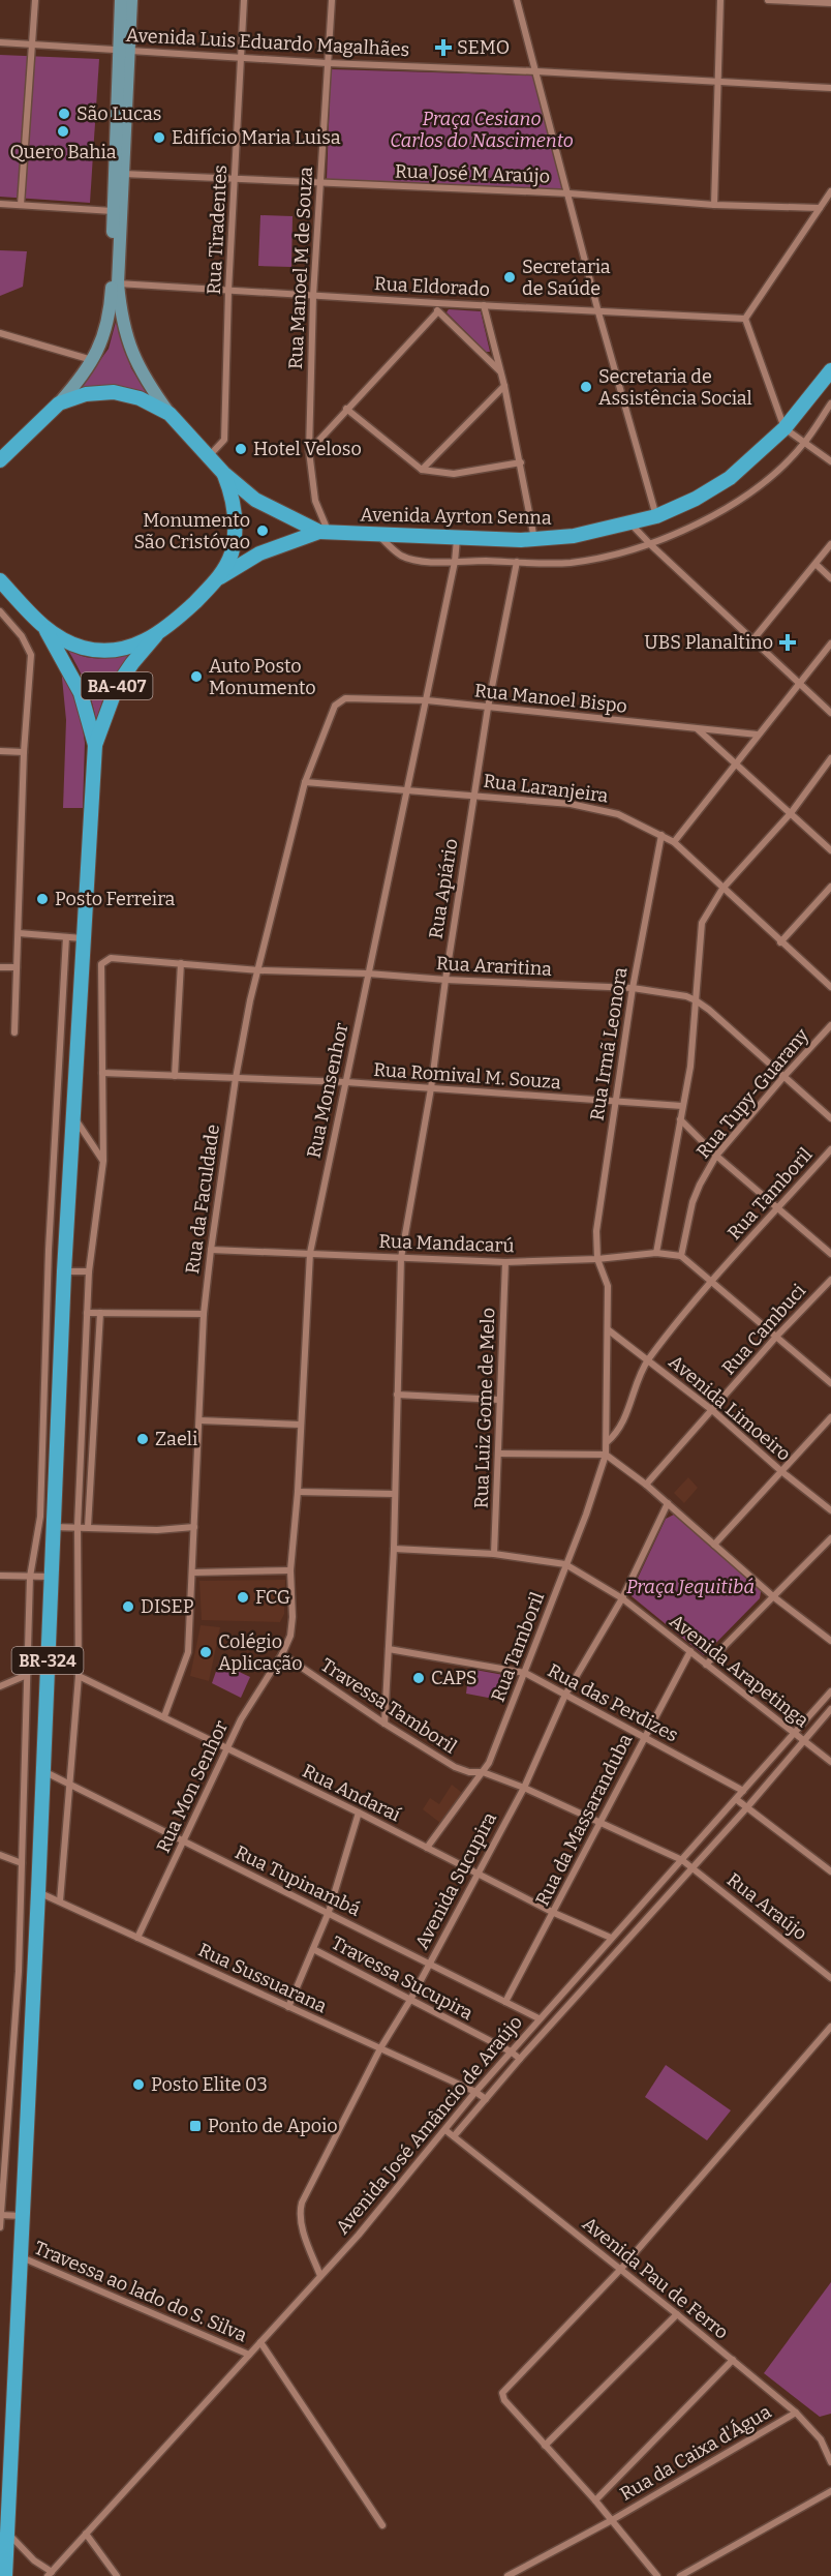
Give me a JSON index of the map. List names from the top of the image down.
{
  "streets": {
    "highway": ["Avenida Ayrton Senna", "BA-407", "BR-324"],
    "street": [
      "Avenida Luis Eduardo Magalhães",
      "Rua José M Araújo",
      "Rua Tiradentes",
      "Rua Manoel M de Souza",
      "Rua Eldorado",
      "Rua Manoel Bispo",
      "Rua Laranjeira",
      "Rua Apiário",
      "Rua Araritina",
      "Rua Irmã Leonora",
      "Rua Romival M. Souza",
      "Rua Monsenhor",
      "Rua Tupy-Guarany",
      "Rua Tamboril",
      "Rua da Faculdade",
      "Rua Mandacarú",
      "Rua Cambuci",
      "Rua Luiz Gome de Melo",
      "Avenida Limoeiro",
      "Avenida Arapetinga",
      "Rua das Perdizes",
      "Travessa Tamboril",
      "Rua Mon Senhor",
      "Rua Andaraí",
      "Rua da Massaranduba",
      "Rua Tupinambá",
      "Avenida Sucupira",
      "Rua Araújo",
      "Rua Sussuarana",
      "Travessa Sucupira",
      "Avenida José Amâncio de Araújo",
      "Avenida Pau de Ferro",
      "Travessa ao lado do S. Silva",
      "Rua da Caixa d'Água"
    ]
  },
  "crossings": [
    ["Avenida Luis Eduardo Magalhães", "Rua Tiradentes"],
    ["Avenida Luis Eduardo Magalhães", "Rua Manoel M de Souza"],
    ["Rua José M Araújo", "Rua Tiradentes"],
    ["Rua José M Araújo", "Rua Manoel M de Souza"],
    ["Rua Tiradentes", "Rua Eldorado"],
    ["Rua Tiradentes", "Avenida Ayrton Senna"],
    ["Rua Manoel M de Souza", "Rua Eldorado"],
    ["Rua Manoel M de Souza", "Avenida Ayrton Senna"],
    ["Avenida Ayrton Senna", "BA-407"],
    ["Avenida Ayrton Senna", "Rua Monsenhor"],
    ["BA-407", "BR-324"],
    ["Rua Manoel Bispo", "Rua Apiário"],
    ["Rua Manoel Bispo", "Rua Monsenhor"],
    ["Rua Manoel Bispo", "Rua da Faculdade"],
    ["Rua Laranjeira", "Rua Apiário"],
    ["Rua Laranjeira", "Rua Irmã Leonora"],
    ["Rua Laranjeira", "Rua Monsenhor"],
    ["Rua Laranjeira", "Rua da Faculdade"],
    ["Rua Apiário", "Rua Araritina"],
    ["Rua Apiário", "Rua Romival M. Souza"],
    ["Rua Apiário", "Rua Mandacarú"],
    ["Rua Apiário", "Rua das Perdizes"],
    ["Rua Apiário", "Travessa Tamboril"],
    ["Rua Araritina", "Rua Irmã Leonora"],
    ["Rua Araritina", "Rua Romival M. Souza"],
    ["Rua Araritina", "Rua Monsenhor"],
    ["Rua Araritina", "Rua Tupy-Guarany"],
    ["Rua Araritina", "Rua da Faculdade"],
    ["Rua Irmã Leonora", "Rua Romival M. Souza"],
    ["Rua Irmã Leonora", "Rua Tamboril"],
    ["Rua Irmã Leonora", "Rua Mandacarú"],
    ["Rua Romival M. Souza", "Rua Monsenhor"],
    ["Rua Romival M. Souza", "Rua da Faculdade"],
    ["Rua Monsenhor", "Rua Mandacarú"],
    ["Rua Monsenhor", "Travessa Tamboril"],
    ["Rua Monsenhor", "Rua Mon Senhor"],
    ["Rua Tupy-Guarany", "Rua Mandacarú"],
    ["Rua Tamboril", "Rua Mandacarú"],
    ["Rua Tamboril", "Avenida Limoeiro"],
    ["Rua Tamboril", "Avenida Arapetinga"],
    ["Rua Tamboril", "Rua das Perdizes"],
    ["Rua Tamboril", "Travessa Tamboril"],
    ["Rua Tamboril", "Rua Andaraí"],
    ["Rua da Faculdade", "Rua Mandacarú"],
    ["Rua da Faculdade", "Rua Andaraí"],
    ["Rua Mandacarú", "Rua Luiz Gome de Melo"],
    ["Rua Cambuci", "Avenida Limoeiro"],
    ["BR-324", "Rua Tupinambá"],
    ["BR-324", "Rua Sussuarana"],
    ["BR-324", "Travessa ao lado do S. Silva"],
    ["Avenida Arapetinga", "Rua da Massaranduba"],
    ["Avenida Arapetinga", "Avenida Sucupira"],
    ["Avenida Arapetinga", "Avenida José Amâncio de Araújo"],
    ["Rua das Perdizes", "Rua da Massaranduba"],
    ["Rua das Perdizes", "Avenida Sucupira"],
    ["Rua das Perdizes", "Avenida José Amâncio de Araújo"],
    ["Travessa Tamboril", "Rua Mon Senhor"],
    ["Travessa Tamboril", "Rua da Massaranduba"],
    ["Travessa Tamboril", "Avenida Sucupira"],
    ["Travessa Tamboril", "Rua Araújo"],
    ["Rua Mon Senhor", "Rua Andaraí"],
    ["Rua Mon Senhor", "Rua Tupinambá"],
    ["Rua Mon Senhor", "Rua Sussuarana"],
    ["Rua Andaraí", "Rua da Massaranduba"],
    ["Rua Andaraí", "Avenida Sucupira"],
    ["Rua Andaraí", "Avenida José Amâncio de Araújo"],
    ["Rua da Massaranduba", "Rua Tupinambá"],
    ["Rua da Massaranduba", "Rua Araújo"],
    ["Rua Tupinambá", "Avenida Sucupira"],
    ["Rua Tupinambá", "Avenida José Amâncio de Araújo"],
    ["Avenida Sucupira", "Rua Sussuarana"],
    ["Avenida Sucupira", "Travessa Sucupira"],
    ["Avenida Sucupira", "Avenida José Amâncio de Araújo"],
    ["Rua Araújo", "Avenida José Amâncio de Araújo"],
    ["Rua Sussuarana", "Avenida José Amâncio de Araújo"],
    ["Travessa Sucupira", "Avenida José Amâncio de Araújo"],
    ["Avenida José Amâncio de Araújo", "Avenida Pau de Ferro"],
    ["Avenida José Amâncio de Araújo", "Travessa ao lado do S. Silva"],
    ["Avenida Pau de Ferro", "Rua da Caixa d'Água"]
  ],
  "parks": ["Praça Cesiano Carlos do Nascimento", "Praça Jequitibá"],
  "places": {
    "health": ["SEMO", "UBS Planaltino"],
    "other": [
      "São Lucas",
      "Quero Bahia",
      "Edifício Maria Luisa",
      "Secretaria de Saúde",
      "Secretaria de Assistência Social",
      "Hotel Veloso",
      "Monumento São Cristóvao",
      "Auto Posto Monumento",
      "Posto Ferreira",
      "Zaeli",
      "FCG",
      "DISEP",
      "Colégio Aplicação",
      "CAPS",
      "Posto Elite 03"
    ],
    "transit": ["Ponto de Apoio"]
  }
}
